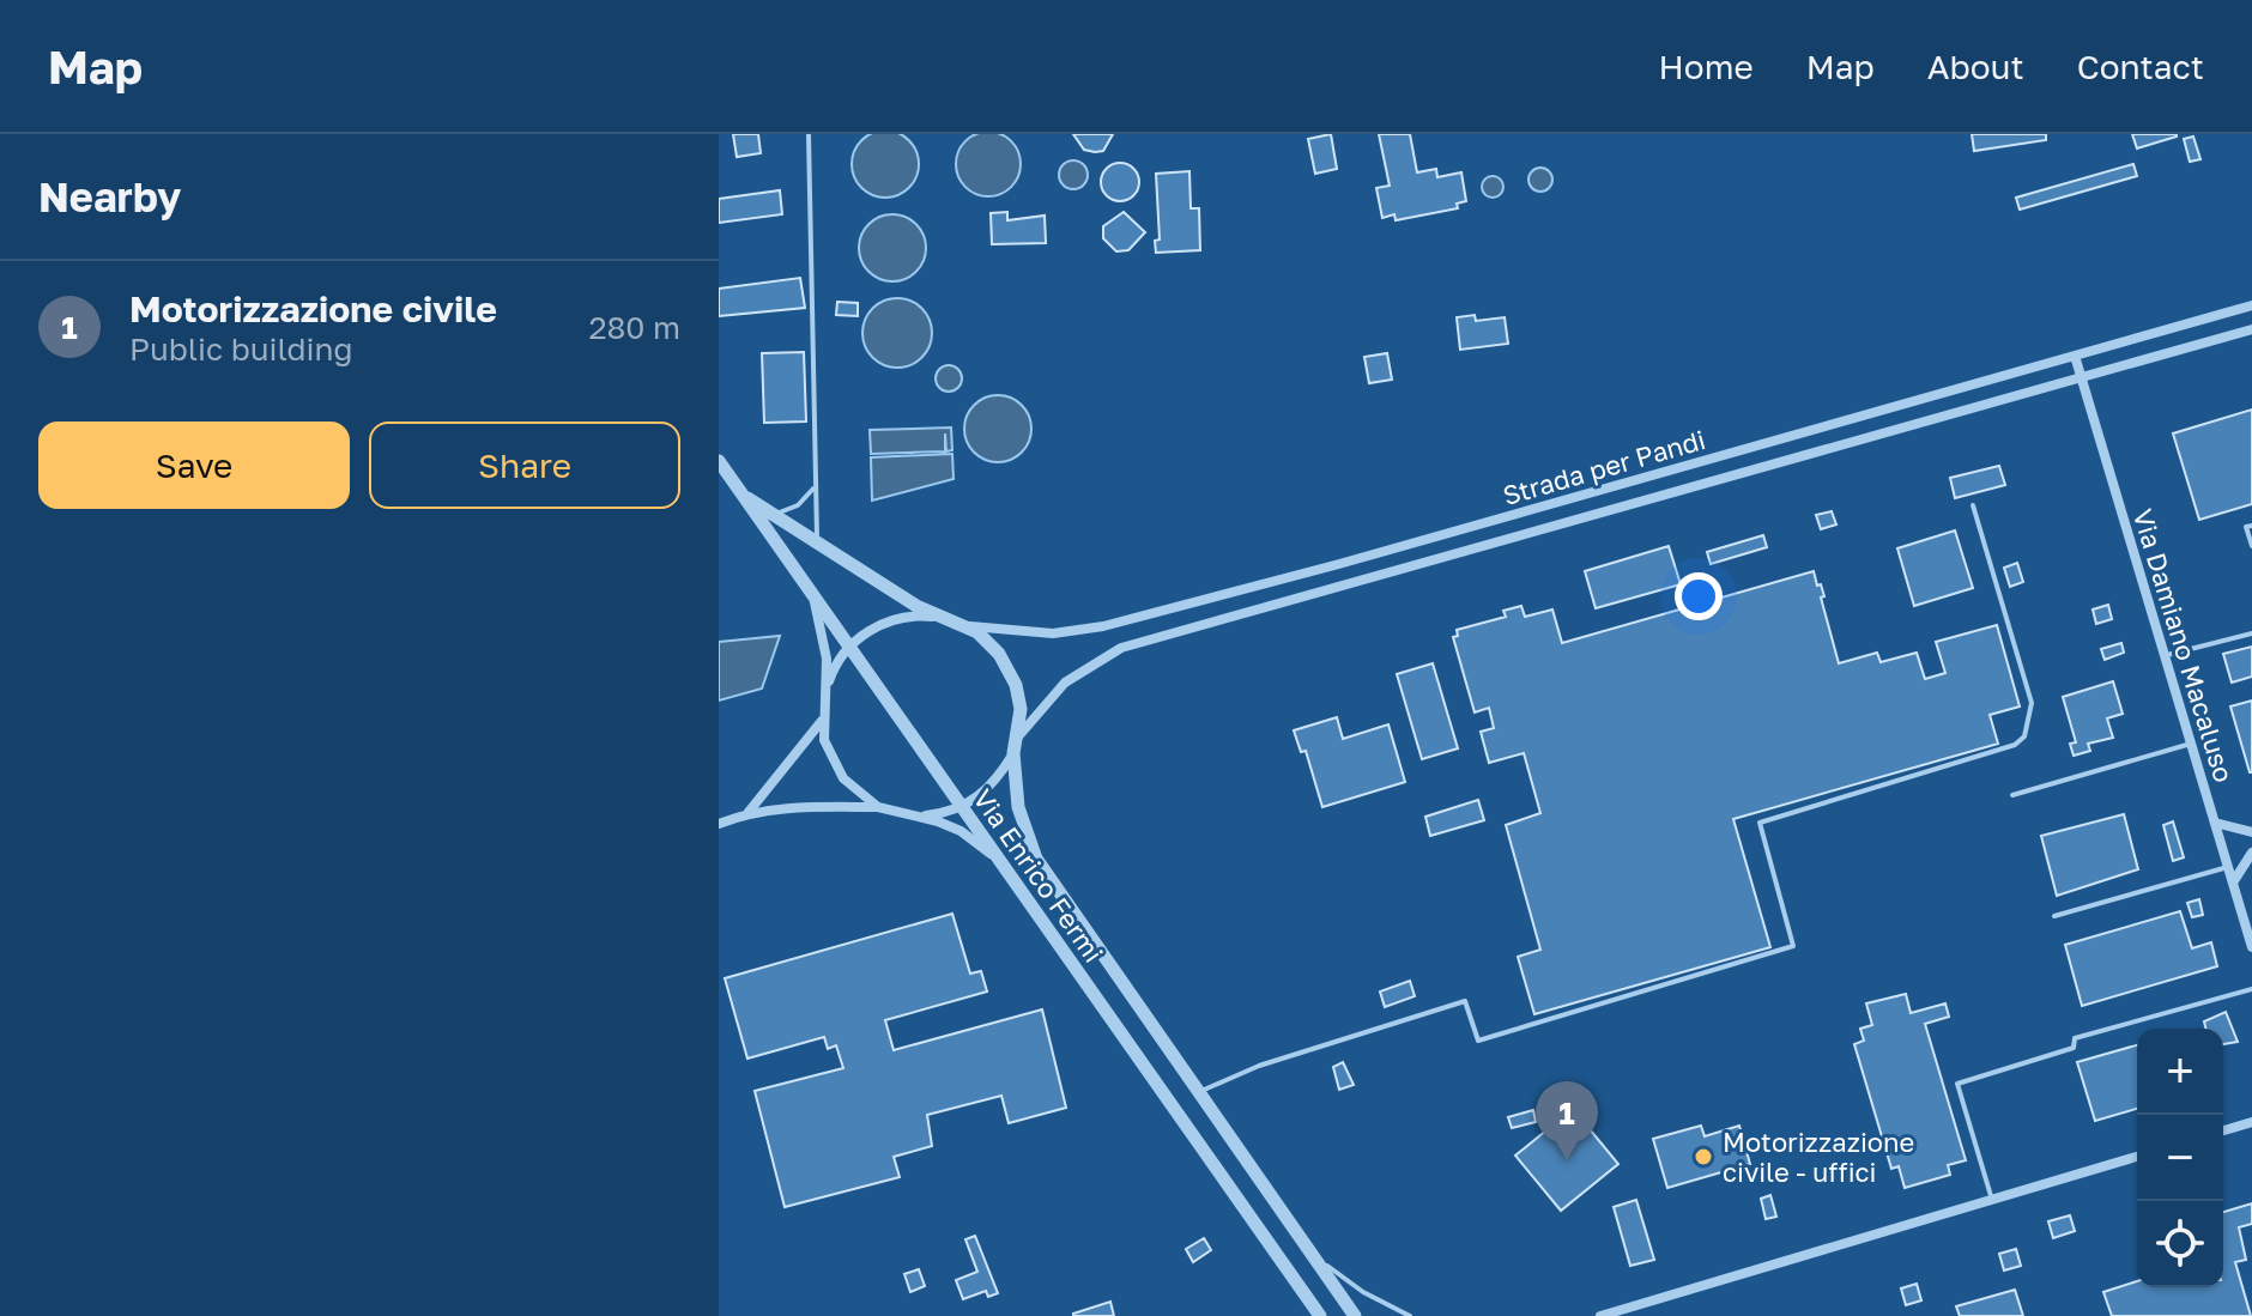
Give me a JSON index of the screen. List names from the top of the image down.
{
  "streets": {
    "street": ["Strada per Pandi", "Via Damiano Macaluso", "Via Enrico Fermi"]
  },
  "crossings": [
    ["Strada per Pandi", "Via Damiano Macaluso"]
  ],
  "places": ["Motorizzazione civile - uffici"],
  "page": {
    "header": "Map",
    "nav": [
      "Home",
      "Map",
      "About",
      "Contact"
    ],
    "heading": "Nearby",
    "list": [
      {
        "mark": "1",
        "name": "Motorizzazione civile",
        "note": "Public building",
        "value": "280 m"
      }
    ],
    "buttons": ["Save", "Share"],
    "map_buttons": ["+", "−"],
    "pins": "1"
  }
}
